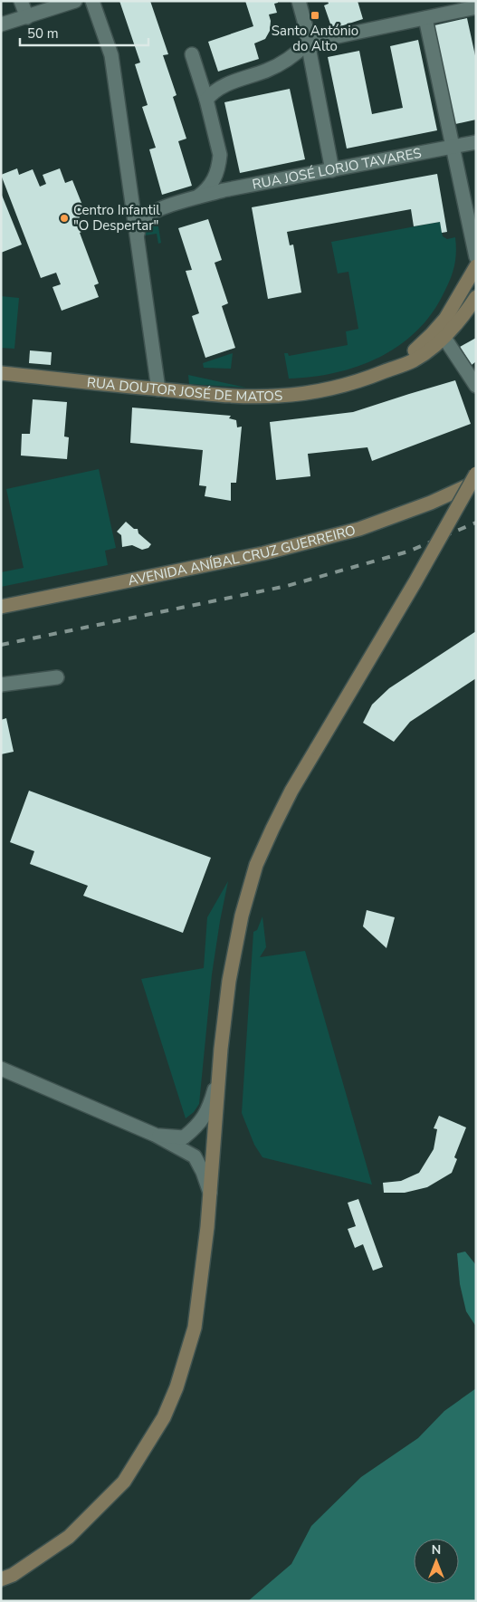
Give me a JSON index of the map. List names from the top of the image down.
{
  "streets": {
    "main road": ["RUA DOUTOR JOSÉ DE MATOS", "AVENIDA ANÍBAL CRUZ GUERREIRO"],
    "street": ["RUA JOSÉ LORJO TAVARES"]
  },
  "places": {
    "transit": ["Santo António do Alto"],
    "other": ["Centro Infantil \"O Despertar\""]
  },
  "scale_bar": "50 m",
  "north": "top"
}
